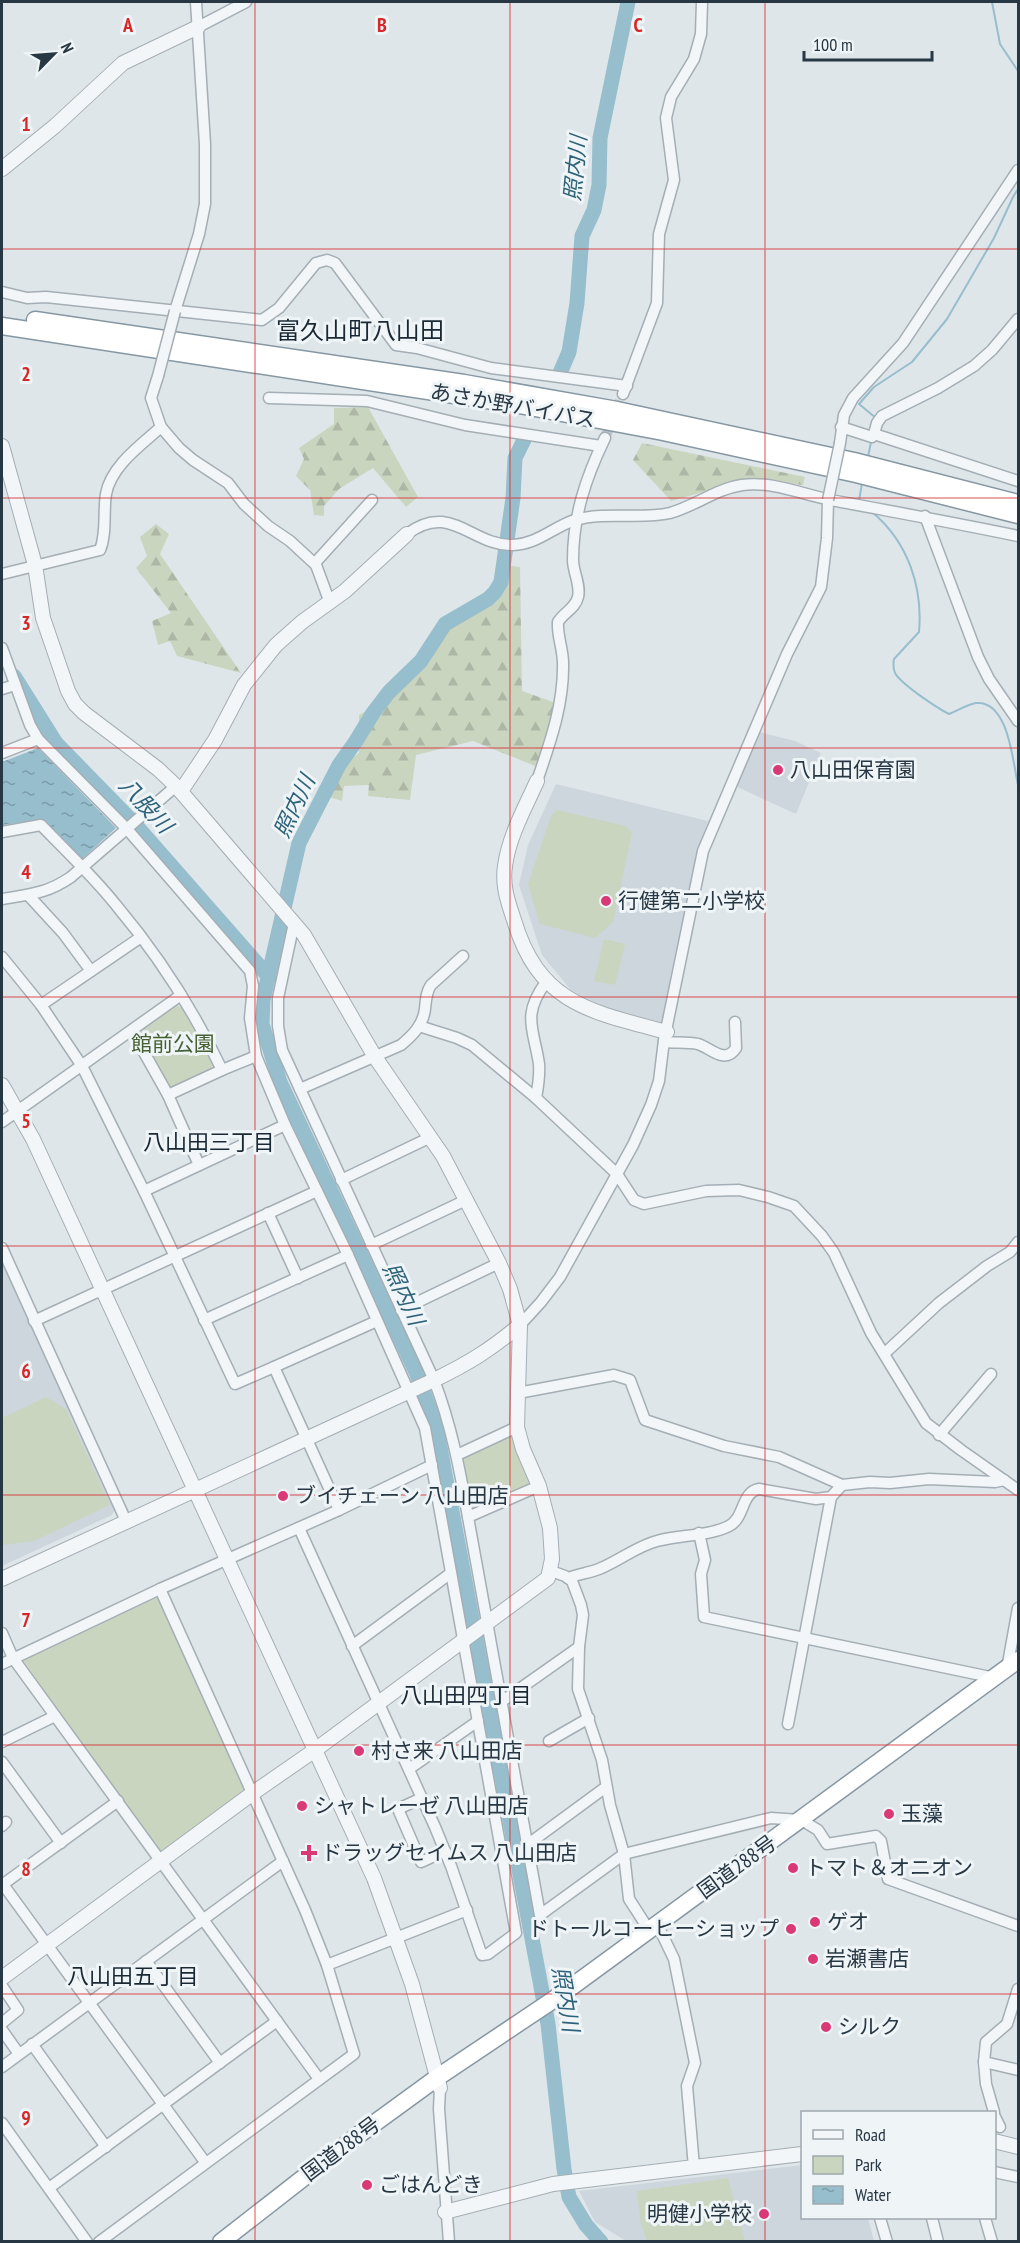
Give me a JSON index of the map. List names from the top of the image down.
{
  "streets": {
    "highway": ["あさか野バイパス", "国道288号"]
  },
  "districts": [
    "富久山町八山田",
    "八山田三丁目",
    "八山田四丁目",
    "八山田五丁目"
  ],
  "water": ["照内川", "八股川"],
  "parks": ["館前公園"],
  "places": {
    "other": [
      "八山田保育園",
      "行健第二小学校",
      "ブイチェーン 八山田店",
      "村さ来 八山田店",
      "シャトレーゼ 八山田店",
      "玉藻",
      "トマト＆オニオン",
      "ゲオ",
      "ドトールコーヒーショップ",
      "岩瀬書店",
      "シルク",
      "ごはんどき",
      "明健小学校"
    ],
    "health": ["ドラッグセイムス 八山田店"]
  },
  "legend": ["Road", "Park", "Water"],
  "scale_bar": "100 m",
  "north": "top right",
  "grid": {
    "columns": ["A", "B", "C"],
    "rows": [
      "1",
      "2",
      "3",
      "4",
      "5",
      "6",
      "7",
      "8",
      "9"
    ]
  }
}
